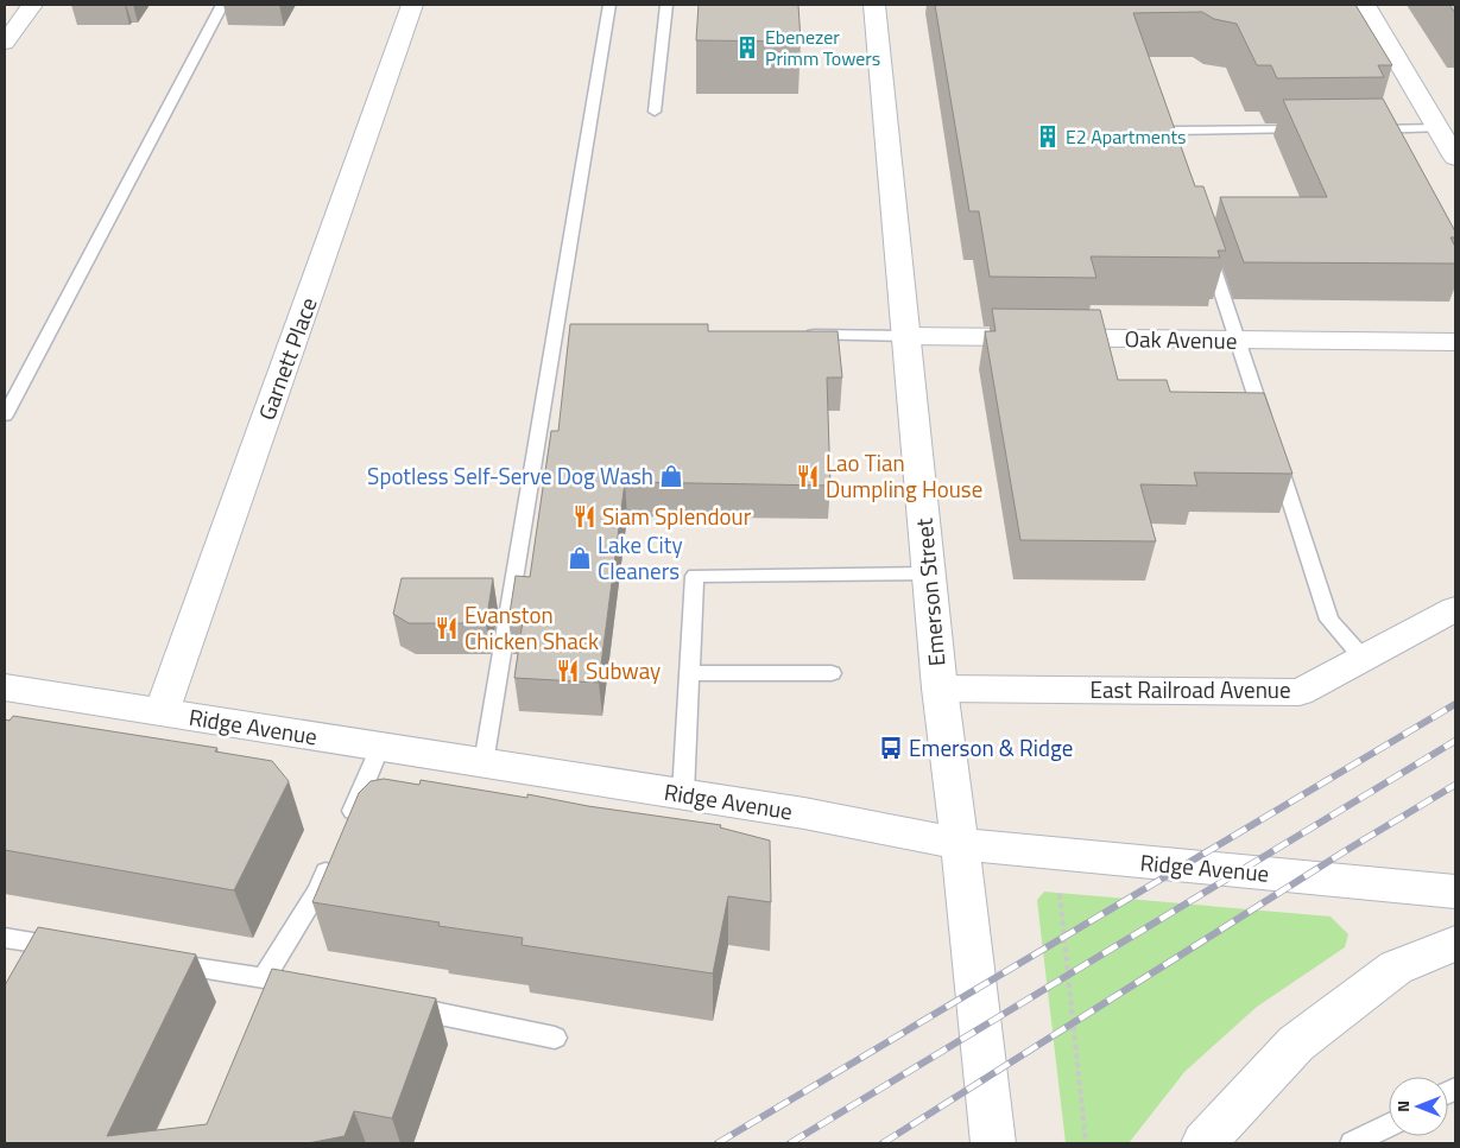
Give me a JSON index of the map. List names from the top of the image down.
{
  "streets": {
    "street": [
      "Oak Avenue",
      "Garnett Place",
      "Emerson Street",
      "East Railroad Avenue",
      "Ridge Avenue"
    ]
  },
  "crossings": [
    ["Oak Avenue", "Emerson Street"],
    ["Garnett Place", "Ridge Avenue"],
    ["Emerson Street", "East Railroad Avenue"],
    ["Emerson Street", "Ridge Avenue"]
  ],
  "places": {
    "building": ["Ebenezer Primm Towers", "E2 Apartments"],
    "shop": ["Spotless Self-Serve Dog Wash", "Lake City Cleaners"],
    "restaurant": [
      "Lao Tian Dumpling House",
      "Siam Splendour",
      "Evanston Chicken Shack",
      "Subway"
    ],
    "bus stop": ["Emerson & Ridge"]
  },
  "north": "left"
}
